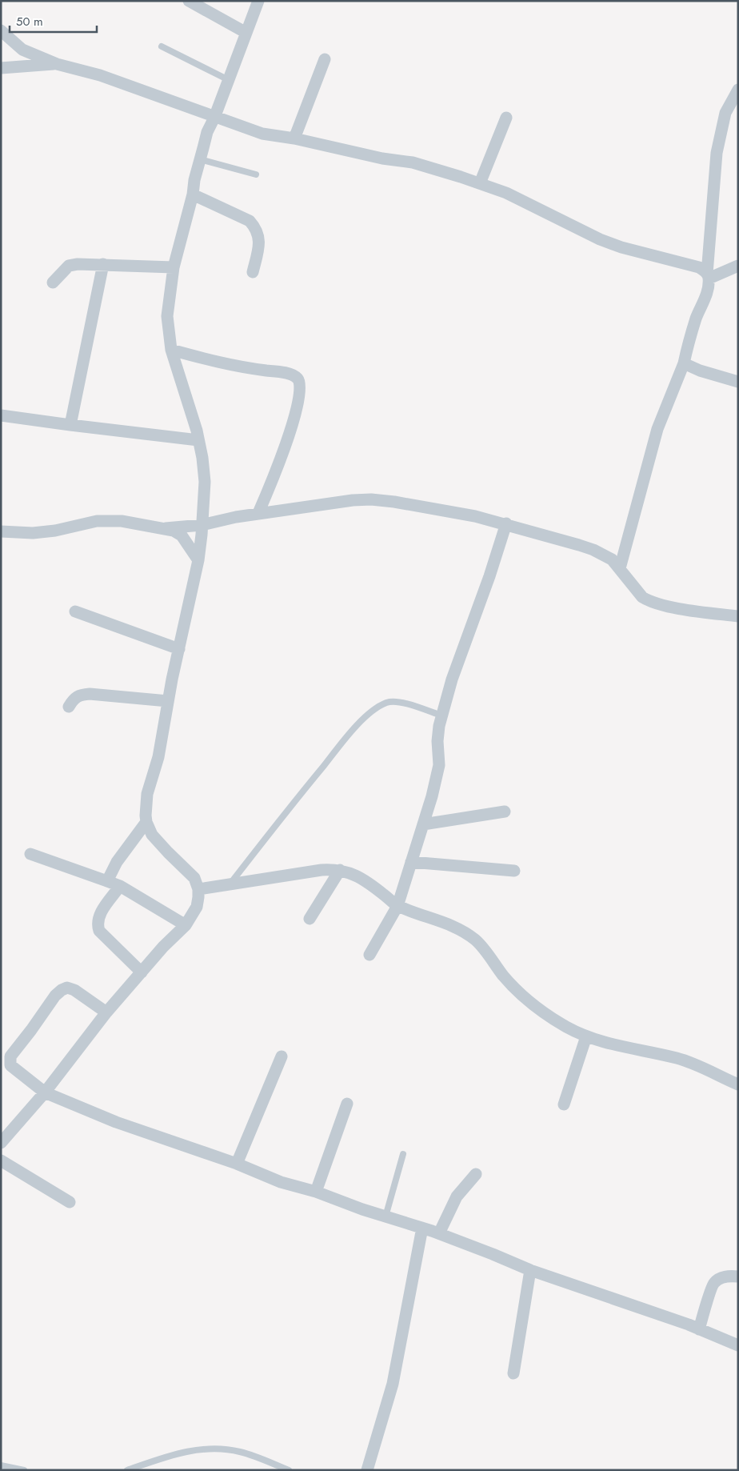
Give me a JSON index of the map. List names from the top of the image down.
{
  "scale_bar": "50 m"
}
